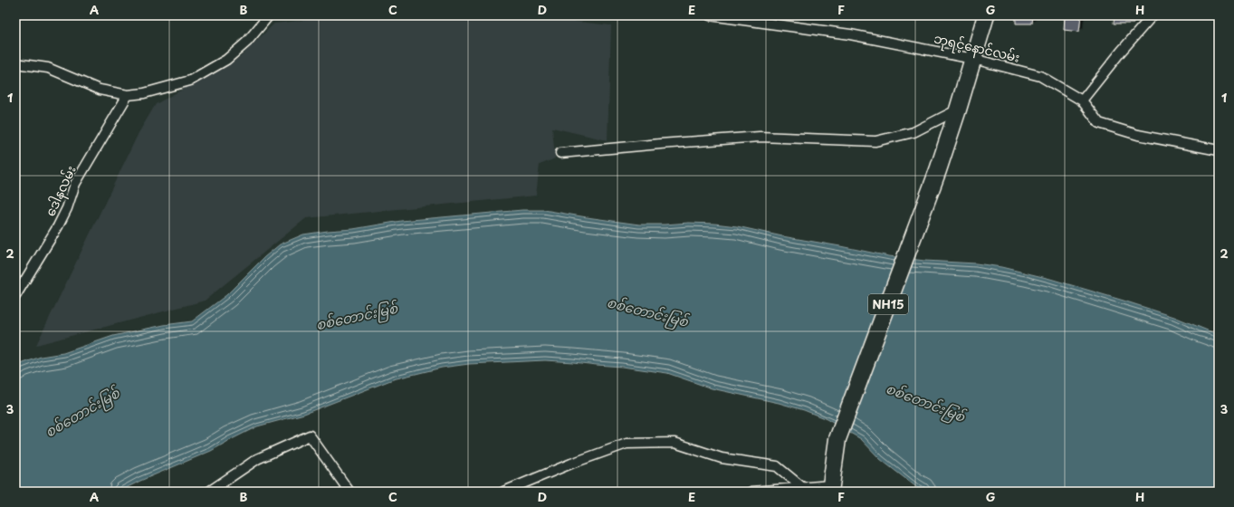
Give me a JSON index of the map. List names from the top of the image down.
{
  "streets": {
    "highway": ["NH15"],
    "street": ["ဘုရင့်နောင်လမ်း", "ဒေါနလမ်း"]
  },
  "crossings": [
    ["ဘုရင့်နောင်လမ်း", "NH15"]
  ],
  "water": ["စစ်တောင်းမြစ်"],
  "grid": {
    "columns": [
      "A",
      "B",
      "C",
      "D",
      "E",
      "F",
      "G",
      "H"
    ],
    "rows": ["1", "2", "3"]
  }
}
